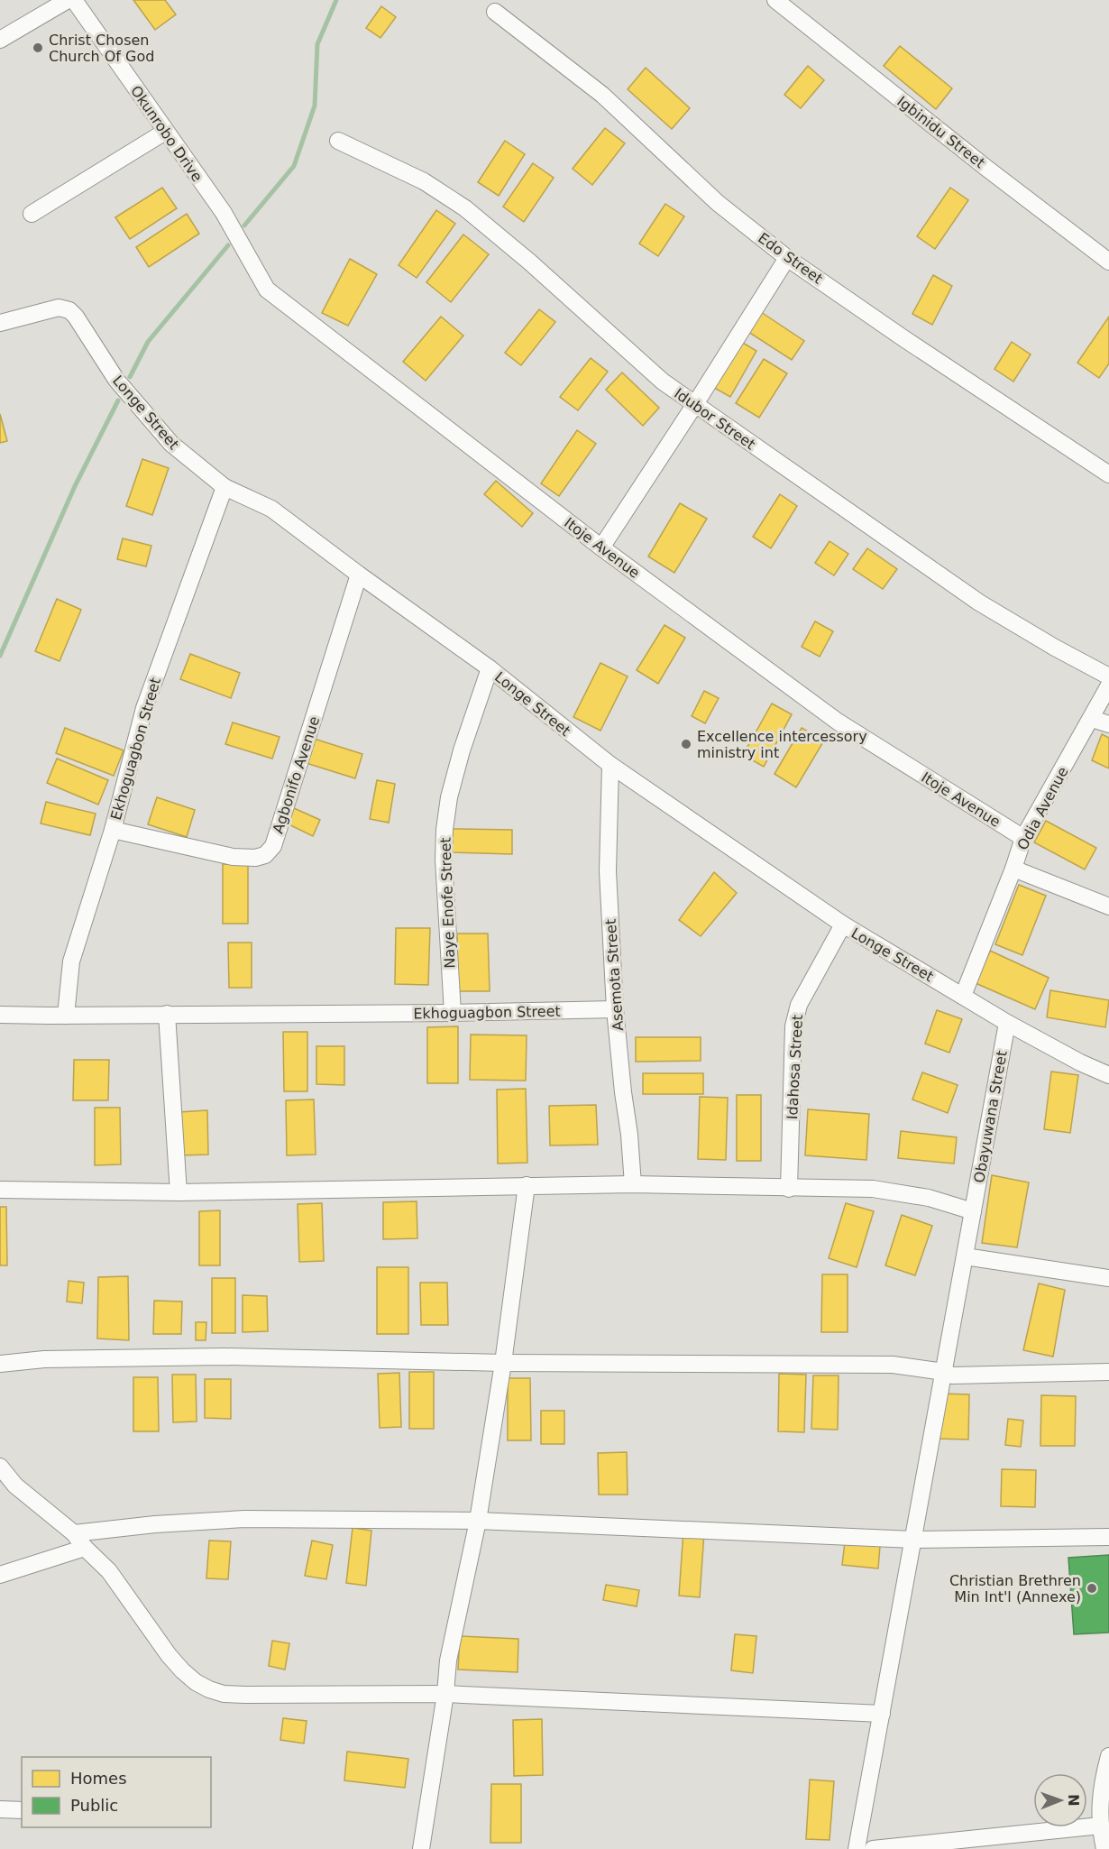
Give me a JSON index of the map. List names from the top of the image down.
{
  "streets": {
    "street": [
      "Igbinidu Street",
      "Okunrobo Drive",
      "Edo Street",
      "Longe Street",
      "Idubor Street",
      "Itoje Avenue",
      "Ekhoguagbon Street",
      "Agbonifo Avenue",
      "Odia Avenue",
      "Naye Enofe Street",
      "Asemota Street",
      "Idahosa Street",
      "Obayuwana Street"
    ]
  },
  "crossings": [
    ["Okunrobo Drive", "Itoje Avenue"],
    ["Longe Street", "Ekhoguagbon Street"],
    ["Longe Street", "Agbonifo Avenue"],
    ["Longe Street", "Odia Avenue"],
    ["Longe Street", "Naye Enofe Street"],
    ["Longe Street", "Asemota Street"],
    ["Longe Street", "Idahosa Street"],
    ["Longe Street", "Obayuwana Street"],
    ["Itoje Avenue", "Odia Avenue"],
    ["Ekhoguagbon Street", "Agbonifo Avenue"],
    ["Ekhoguagbon Street", "Naye Enofe Street"],
    ["Ekhoguagbon Street", "Asemota Street"]
  ],
  "places": ["Christ Chosen Church Of God", "Excellence intercessory ministry int", "Christian Brethren Min Int'l (Annexe)"],
  "legend": ["Homes", "Public"],
  "north": "right"
}
